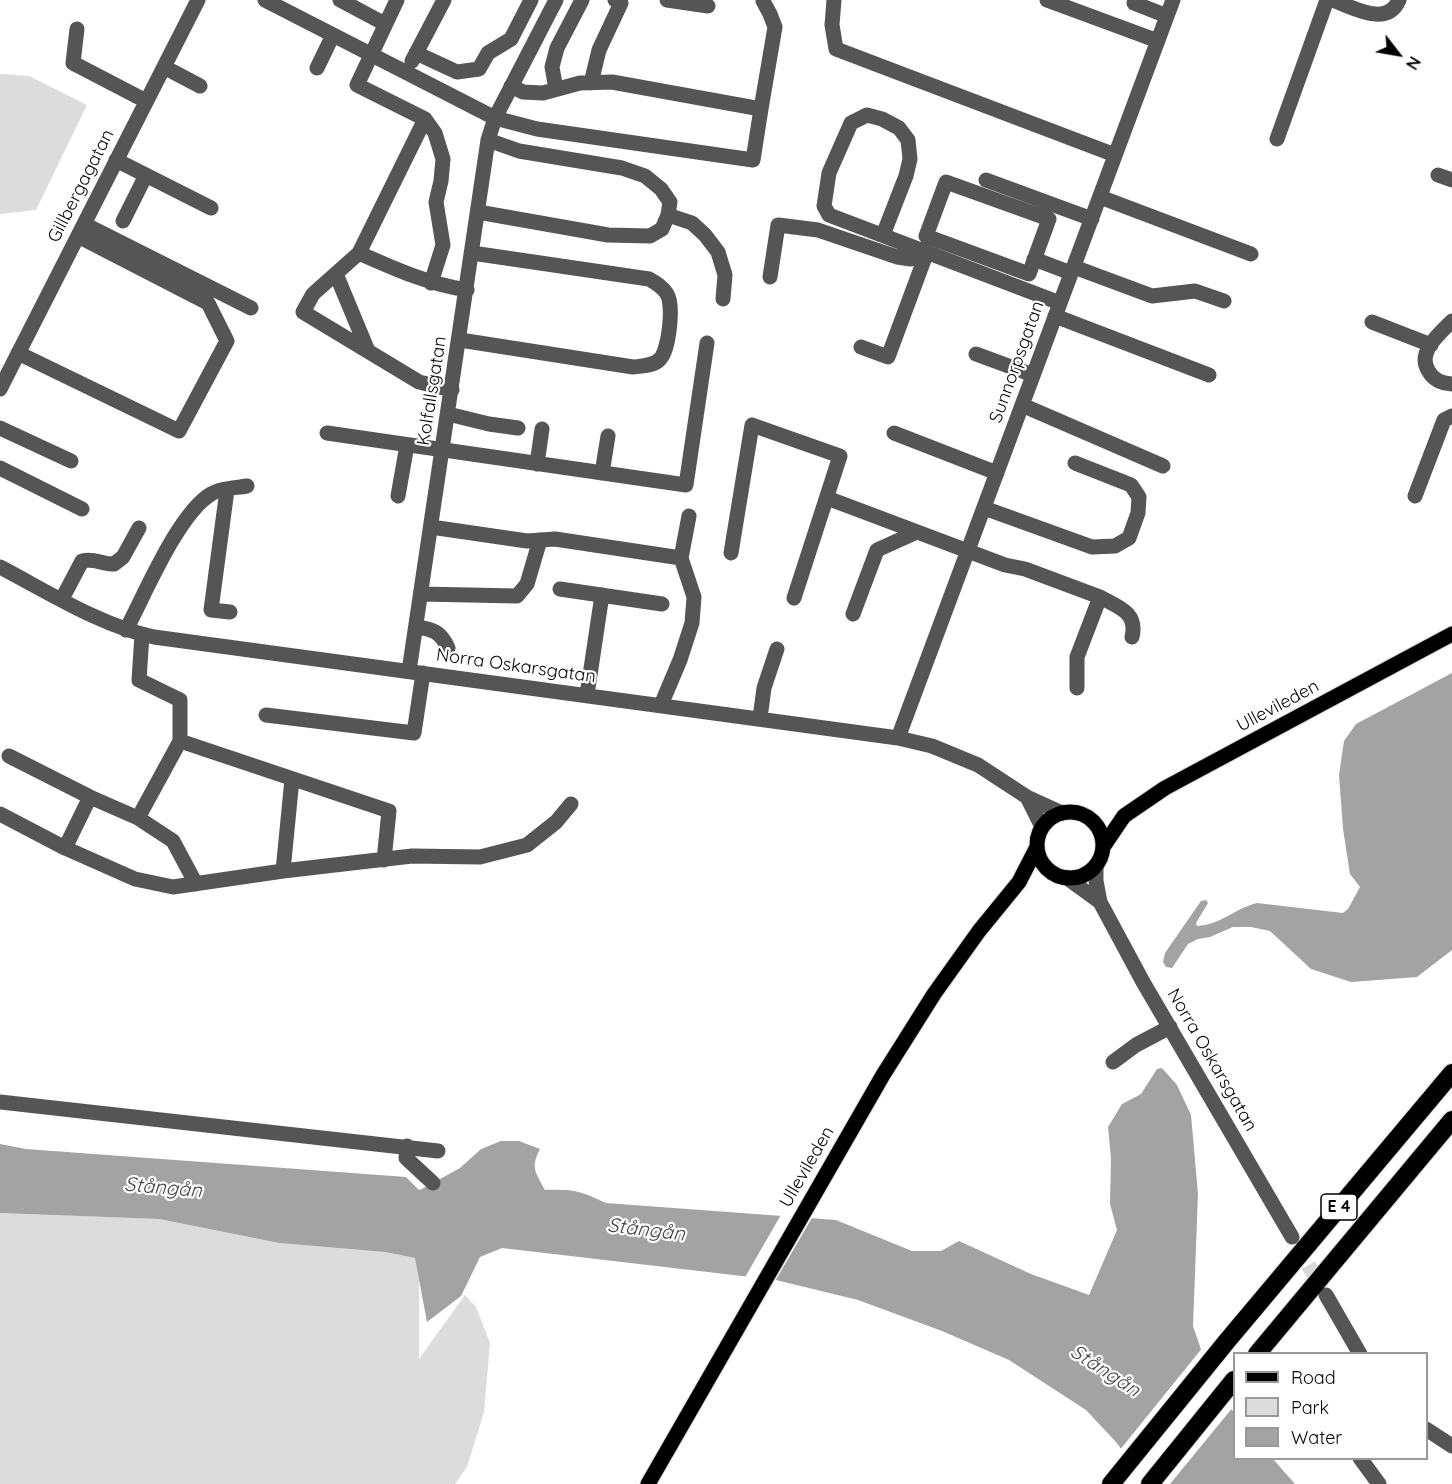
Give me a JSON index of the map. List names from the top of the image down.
{
  "streets": {
    "highway": ["E 4"],
    "main road": ["Ullevileden"],
    "street": [
      "Gillbergagatan",
      "Sunnorpsgatan",
      "Kolfallsgatan",
      "Norra Oskarsgatan"
    ]
  },
  "crossings": [
    ["Sunnorpsgatan", "Norra Oskarsgatan"],
    ["Kolfallsgatan", "Norra Oskarsgatan"],
    ["Norra Oskarsgatan", "Ullevileden"]
  ],
  "water": ["Stångån"],
  "legend": ["Road", "Park", "Water"],
  "north": "bottom right"
}
